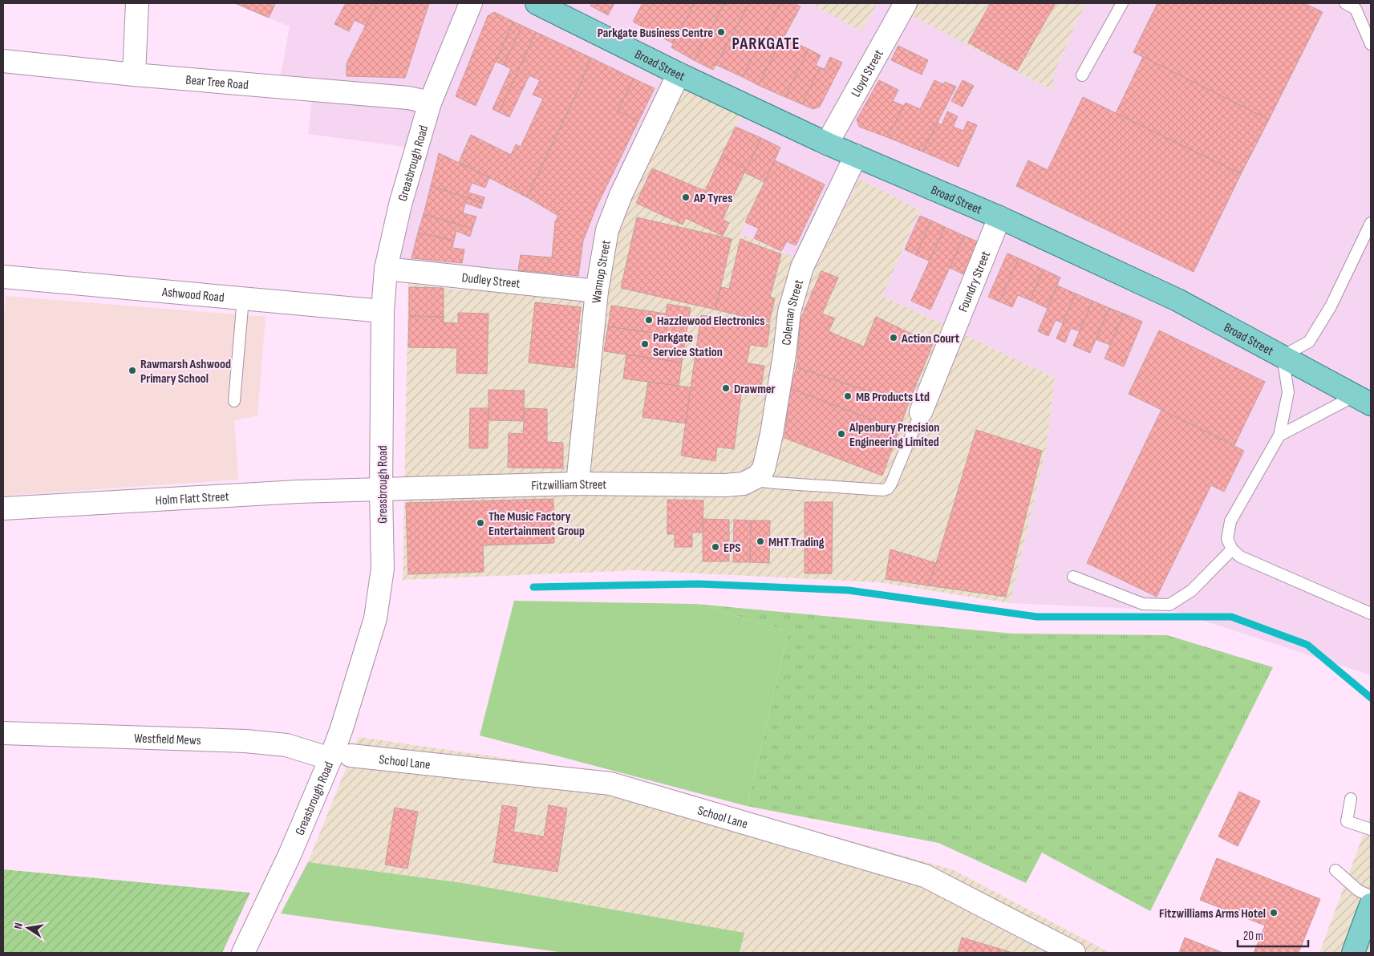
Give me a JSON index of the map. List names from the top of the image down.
{
  "streets": {
    "main road": ["Broad Street"],
    "street": [
      "Lloyd Street",
      "Bear Tree Road",
      "Greasbrough Road",
      "Wannop Street",
      "Dudley Street",
      "Foundry Street",
      "Ashwood Road",
      "Coleman Street",
      "Fitzwilliam Street",
      "Holm Flatt Street",
      "Westfield Mews",
      "School Lane"
    ]
  },
  "crossings": [
    ["Broad Street", "Lloyd Street"],
    ["Broad Street", "Wannop Street"],
    ["Broad Street", "Foundry Street"],
    ["Broad Street", "Coleman Street"],
    ["Bear Tree Road", "Greasbrough Road"],
    ["Greasbrough Road", "Dudley Street"],
    ["Greasbrough Road", "Ashwood Road"],
    ["Greasbrough Road", "Fitzwilliam Street"],
    ["Greasbrough Road", "Holm Flatt Street"],
    ["Greasbrough Road", "Westfield Mews"],
    ["Greasbrough Road", "School Lane"],
    ["Wannop Street", "Dudley Street"],
    ["Wannop Street", "Fitzwilliam Street"],
    ["Coleman Street", "Fitzwilliam Street"],
    ["Fitzwilliam Street", "Holm Flatt Street"],
    ["Westfield Mews", "School Lane"]
  ],
  "districts": ["PARKGATE"],
  "places": [
    "Parkgate Business Centre",
    "AP Tyres",
    "Hazzlewood Electronics",
    "Action Court",
    "Parkgate Service Station",
    "Rawmarsh Ashwood Primary School",
    "Drawmer",
    "MB Products Ltd",
    "Alpenbury Precision Engineering Limited",
    "The Music Factory Entertainment Group",
    "MHT Trading",
    "EPS",
    "Fitzwilliams Arms Hotel"
  ],
  "scale_bar": "20 m",
  "north": "left"
}
